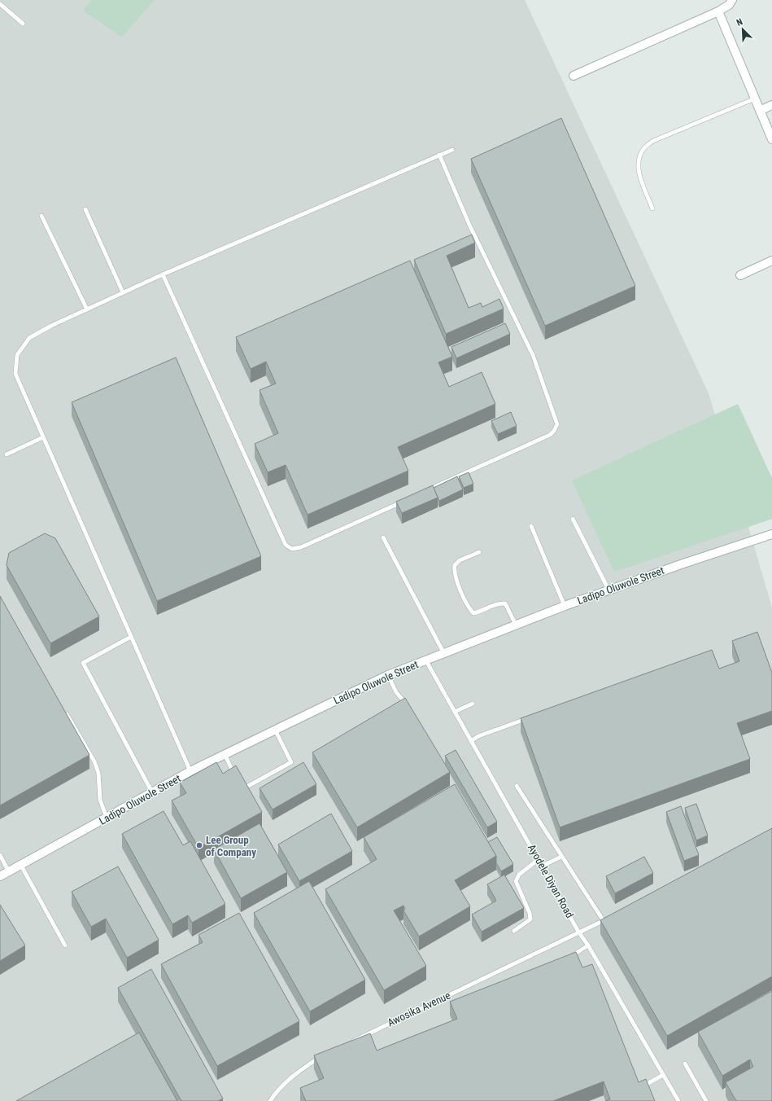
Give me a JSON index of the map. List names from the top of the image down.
{
  "streets": {
    "street": ["Ladipo Oluwole Street"],
    "lane": ["Ayodele Diyan Road", "Awosika Avenue"]
  },
  "crossings": [
    ["Ladipo Oluwole Street", "Ayodele Diyan Road"],
    ["Ayodele Diyan Road", "Awosika Avenue"]
  ],
  "places": ["Lee Group of Company"],
  "north": "top left"
}
